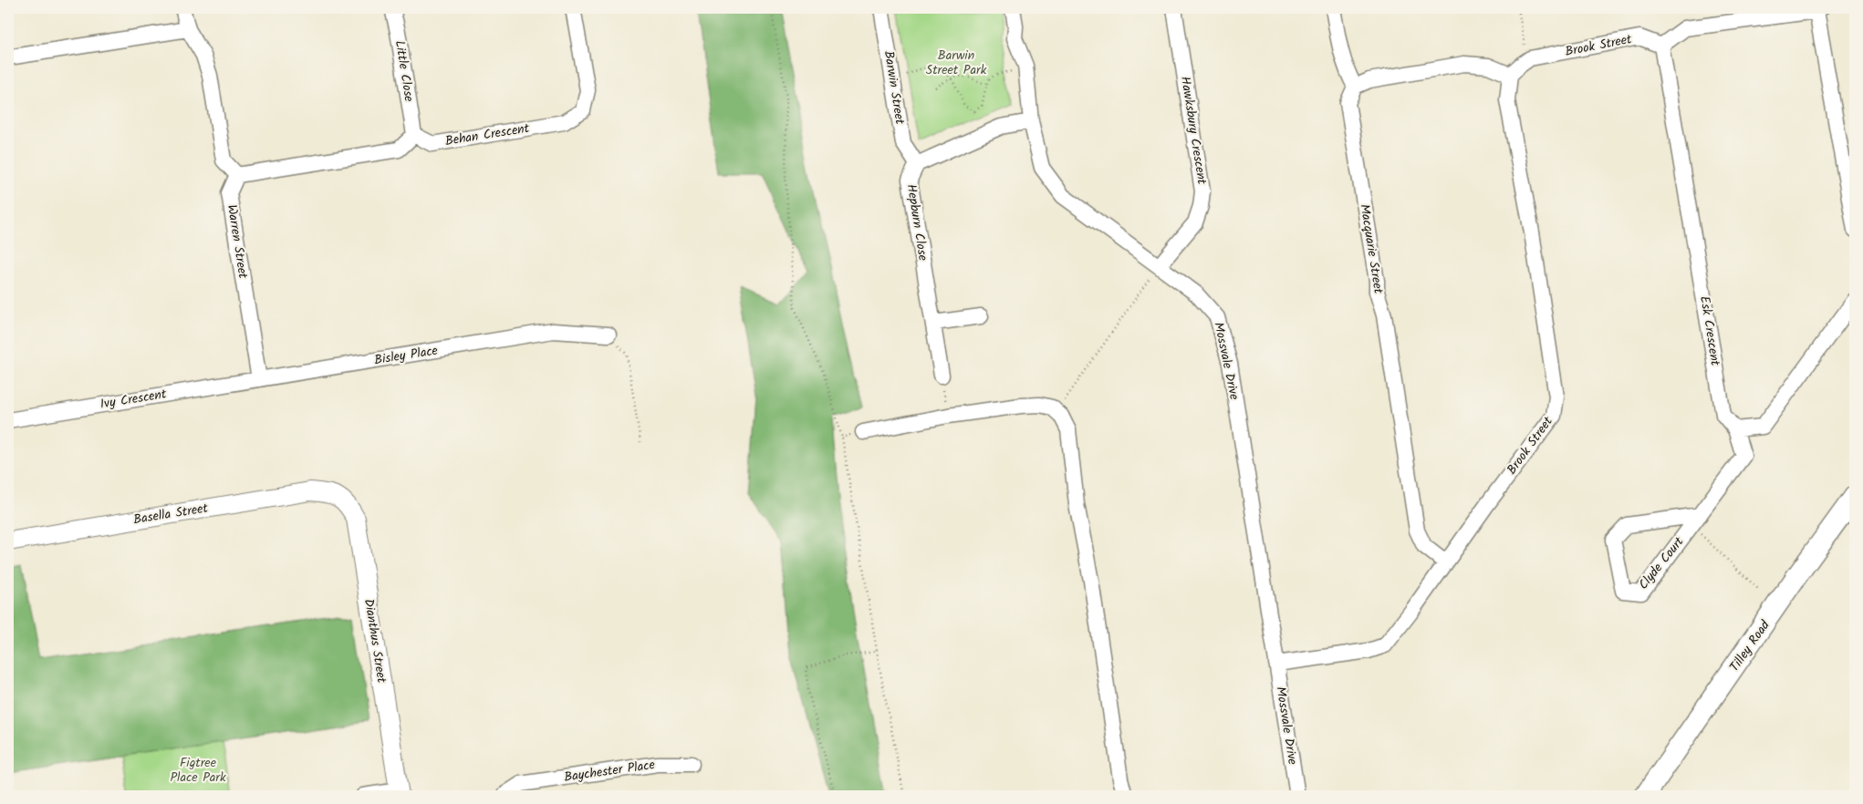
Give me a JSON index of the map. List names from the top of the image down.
{
  "streets": {
    "main road": ["Tilley Road"],
    "street": [
      "Brook Street",
      "Little Close",
      "Barwin Street",
      "Hawksbury Crescent",
      "Behan Crescent",
      "Hepburn Close",
      "Warren Street",
      "Macquarie Street",
      "Esk Crescent",
      "Bisley Place",
      "Mossvale Drive",
      "Ivy Crescent",
      "Basella Street",
      "Clyde Court",
      "Dianthus Street",
      "Baychester Place"
    ]
  },
  "crossings": [
    ["Brook Street", "Macquarie Street"],
    ["Brook Street", "Esk Crescent"],
    ["Brook Street", "Mossvale Drive"],
    ["Little Close", "Behan Crescent"],
    ["Barwin Street", "Hepburn Close"],
    ["Hawksbury Crescent", "Mossvale Drive"],
    ["Warren Street", "Bisley Place"],
    ["Warren Street", "Ivy Crescent"],
    ["Esk Crescent", "Clyde Court"],
    ["Bisley Place", "Ivy Crescent"],
    ["Basella Street", "Dianthus Street"]
  ],
  "parks": ["Barwin Street Park", "Figtree Place Park"]
}
